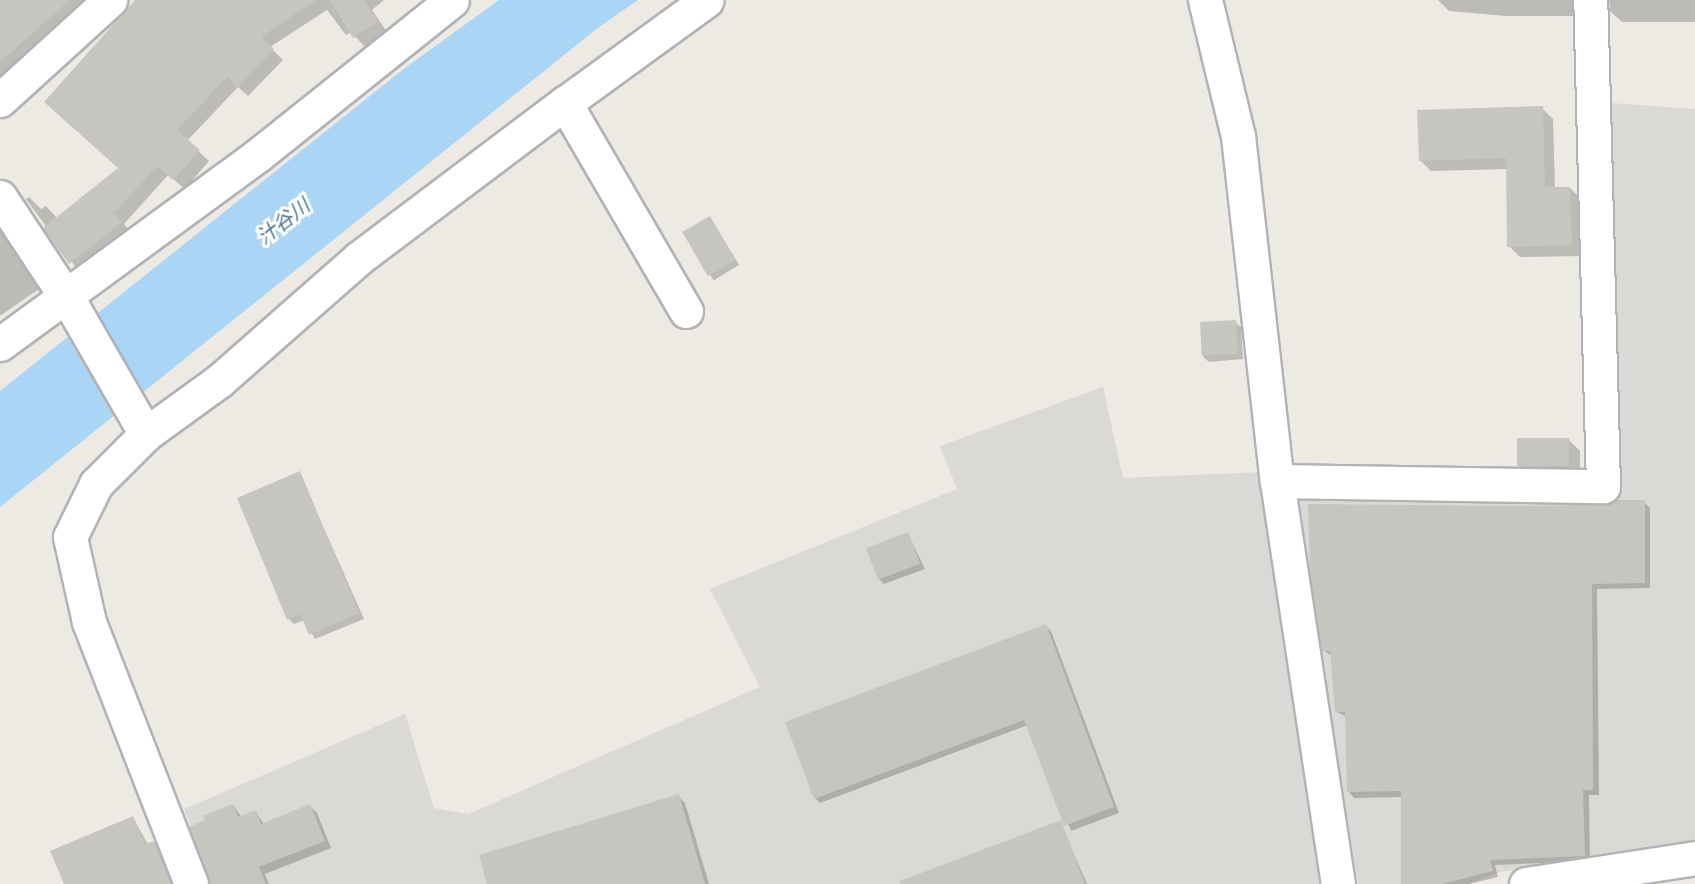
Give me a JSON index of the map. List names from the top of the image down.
{
  "water": ["汁谷川"]
}
